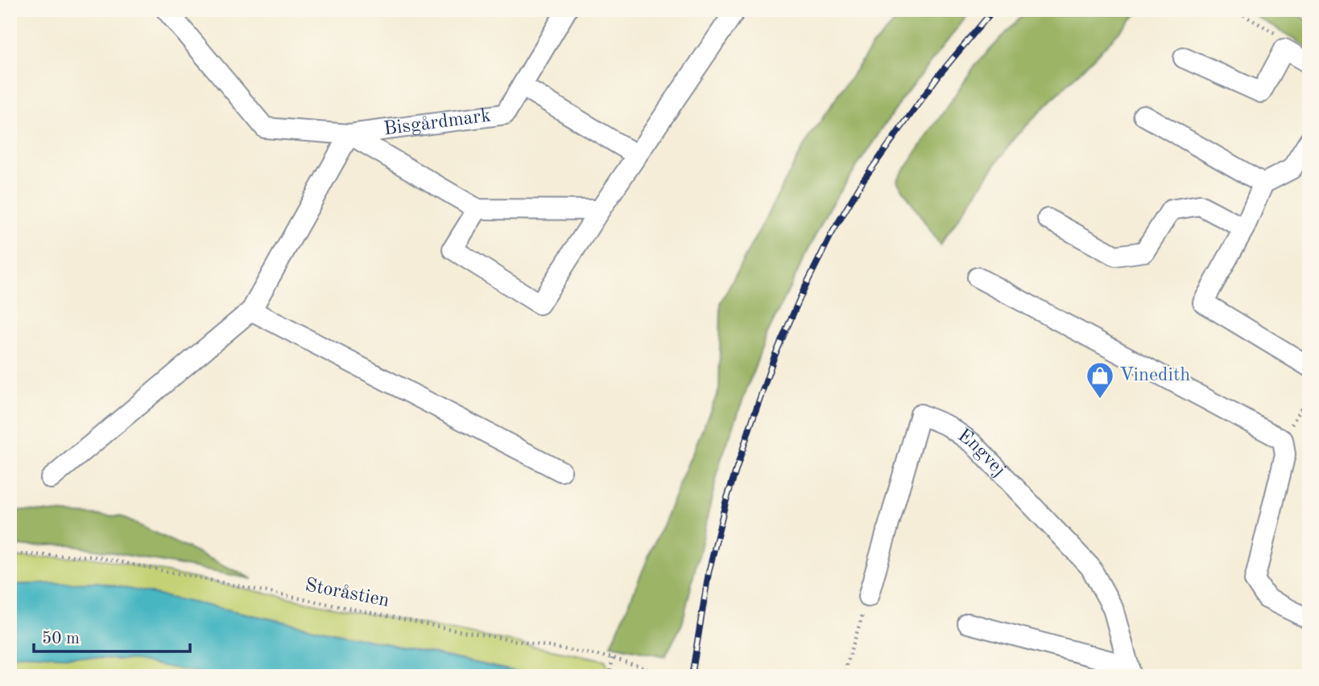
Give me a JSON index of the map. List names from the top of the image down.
{
  "streets": {
    "street": ["Bisgårdmark", "Engvej"],
    "path": ["Storåstien"]
  },
  "places": {
    "shop": ["Vinedith"]
  },
  "scale_bar": "50 m"
}
